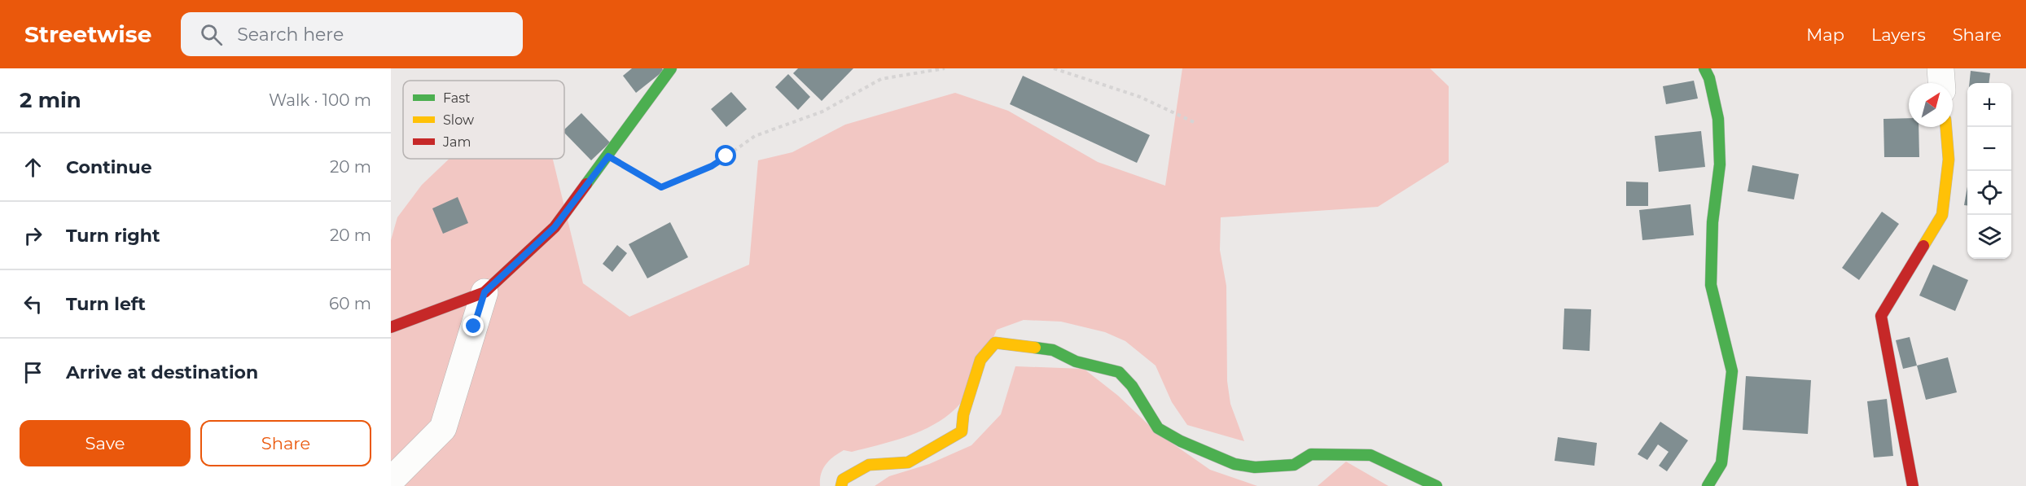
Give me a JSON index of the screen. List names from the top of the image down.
{
  "legend": ["Fast", "Slow", "Jam"],
  "north": "top right",
  "page": {
    "header": "Streetwise",
    "search": "Search here",
    "nav": ["Map", "Layers", "Share"],
    "heading": ["2 min", "Walk · 100 m"],
    "map_buttons": ["+", "−"],
    "list": [
      ["Continue", "20 m"],
      ["Turn right", "20 m"],
      ["Turn left", "60 m"],
      "Arrive at destination"
    ],
    "buttons": ["Save", "Share"]
  }
}
